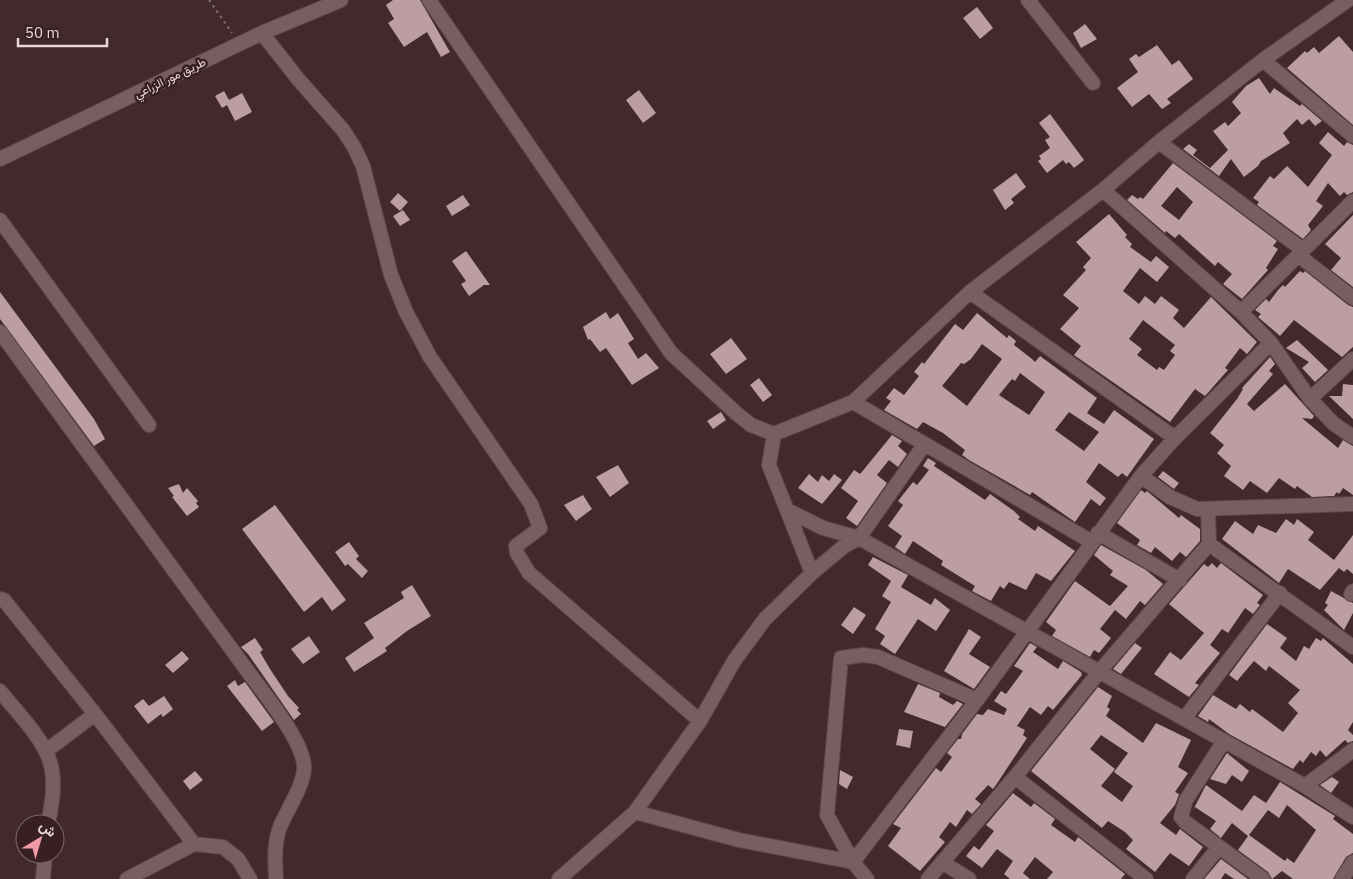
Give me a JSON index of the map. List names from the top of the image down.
{
  "streets": {
    "street": ["طريق مور الزراعي"]
  },
  "scale_bar": "50 m",
  "north": "top right"
}
